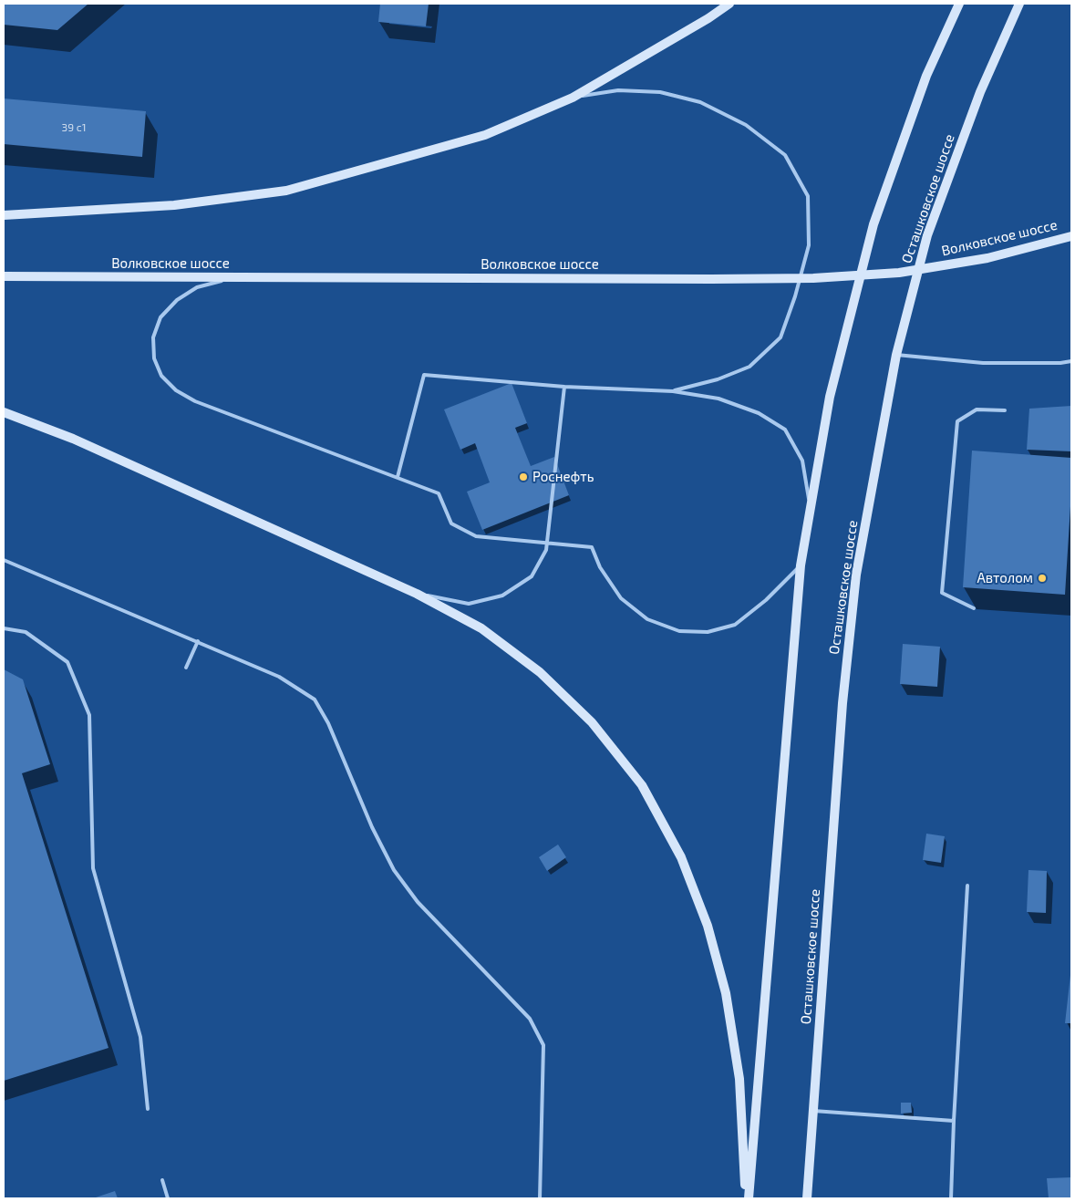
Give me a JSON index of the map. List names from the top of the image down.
{
  "streets": {
    "main road": ["Осташковское шоссе", "Волковское шоссе"]
  },
  "places": ["Роснефть", "Автолом"],
  "house_numbers": ["39 с1"]
}
